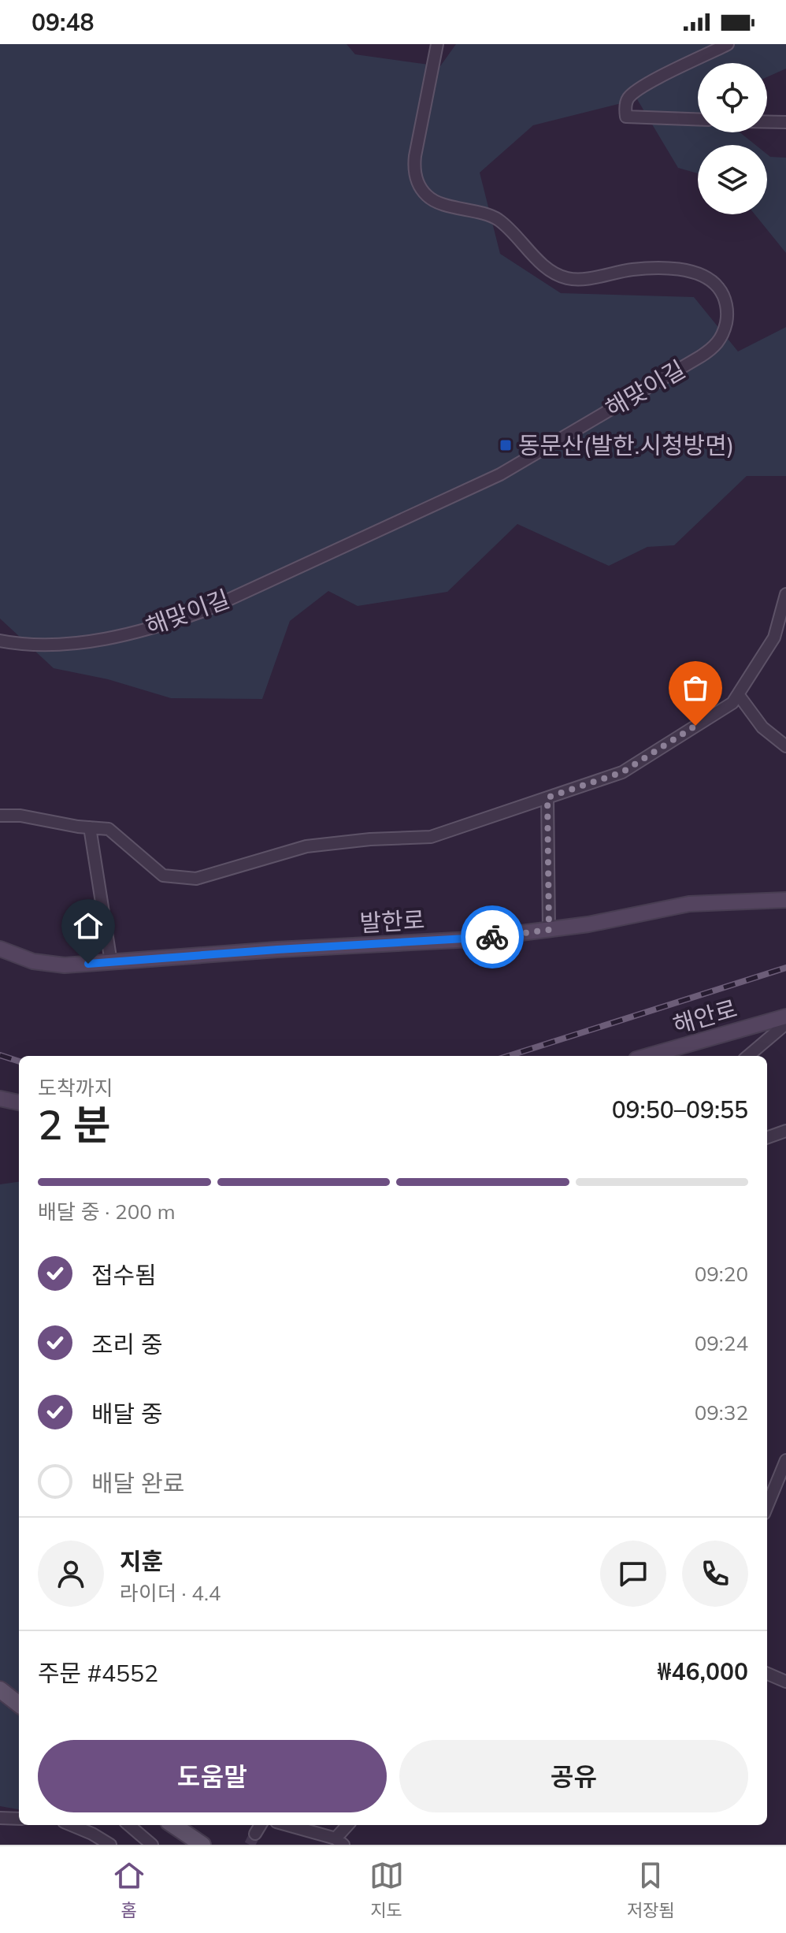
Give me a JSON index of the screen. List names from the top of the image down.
{
  "streets": {
    "street": ["해맞이길", "발한로", "해안로"]
  },
  "places": {
    "transit": ["동문산(발한.시청방면)"]
  },
  "page": {
    "status": "09:48",
    "heading": ["2 분", "도착까지", "09:50–09:55"],
    "panel": [
      "지훈",
      "라이더 · 4.4",
      "주문 #4552",
      "₩46,000"
    ],
    "bar": "배달 중 · 200 m",
    "list": [
      ["접수됨", "09:20"],
      ["조리 중", "09:24"],
      ["배달 중", "09:32"],
      "배달 완료"
    ],
    "buttons": ["도움말", "공유"],
    "tabs": ["홈", "지도", "저장됨"]
  }
}
